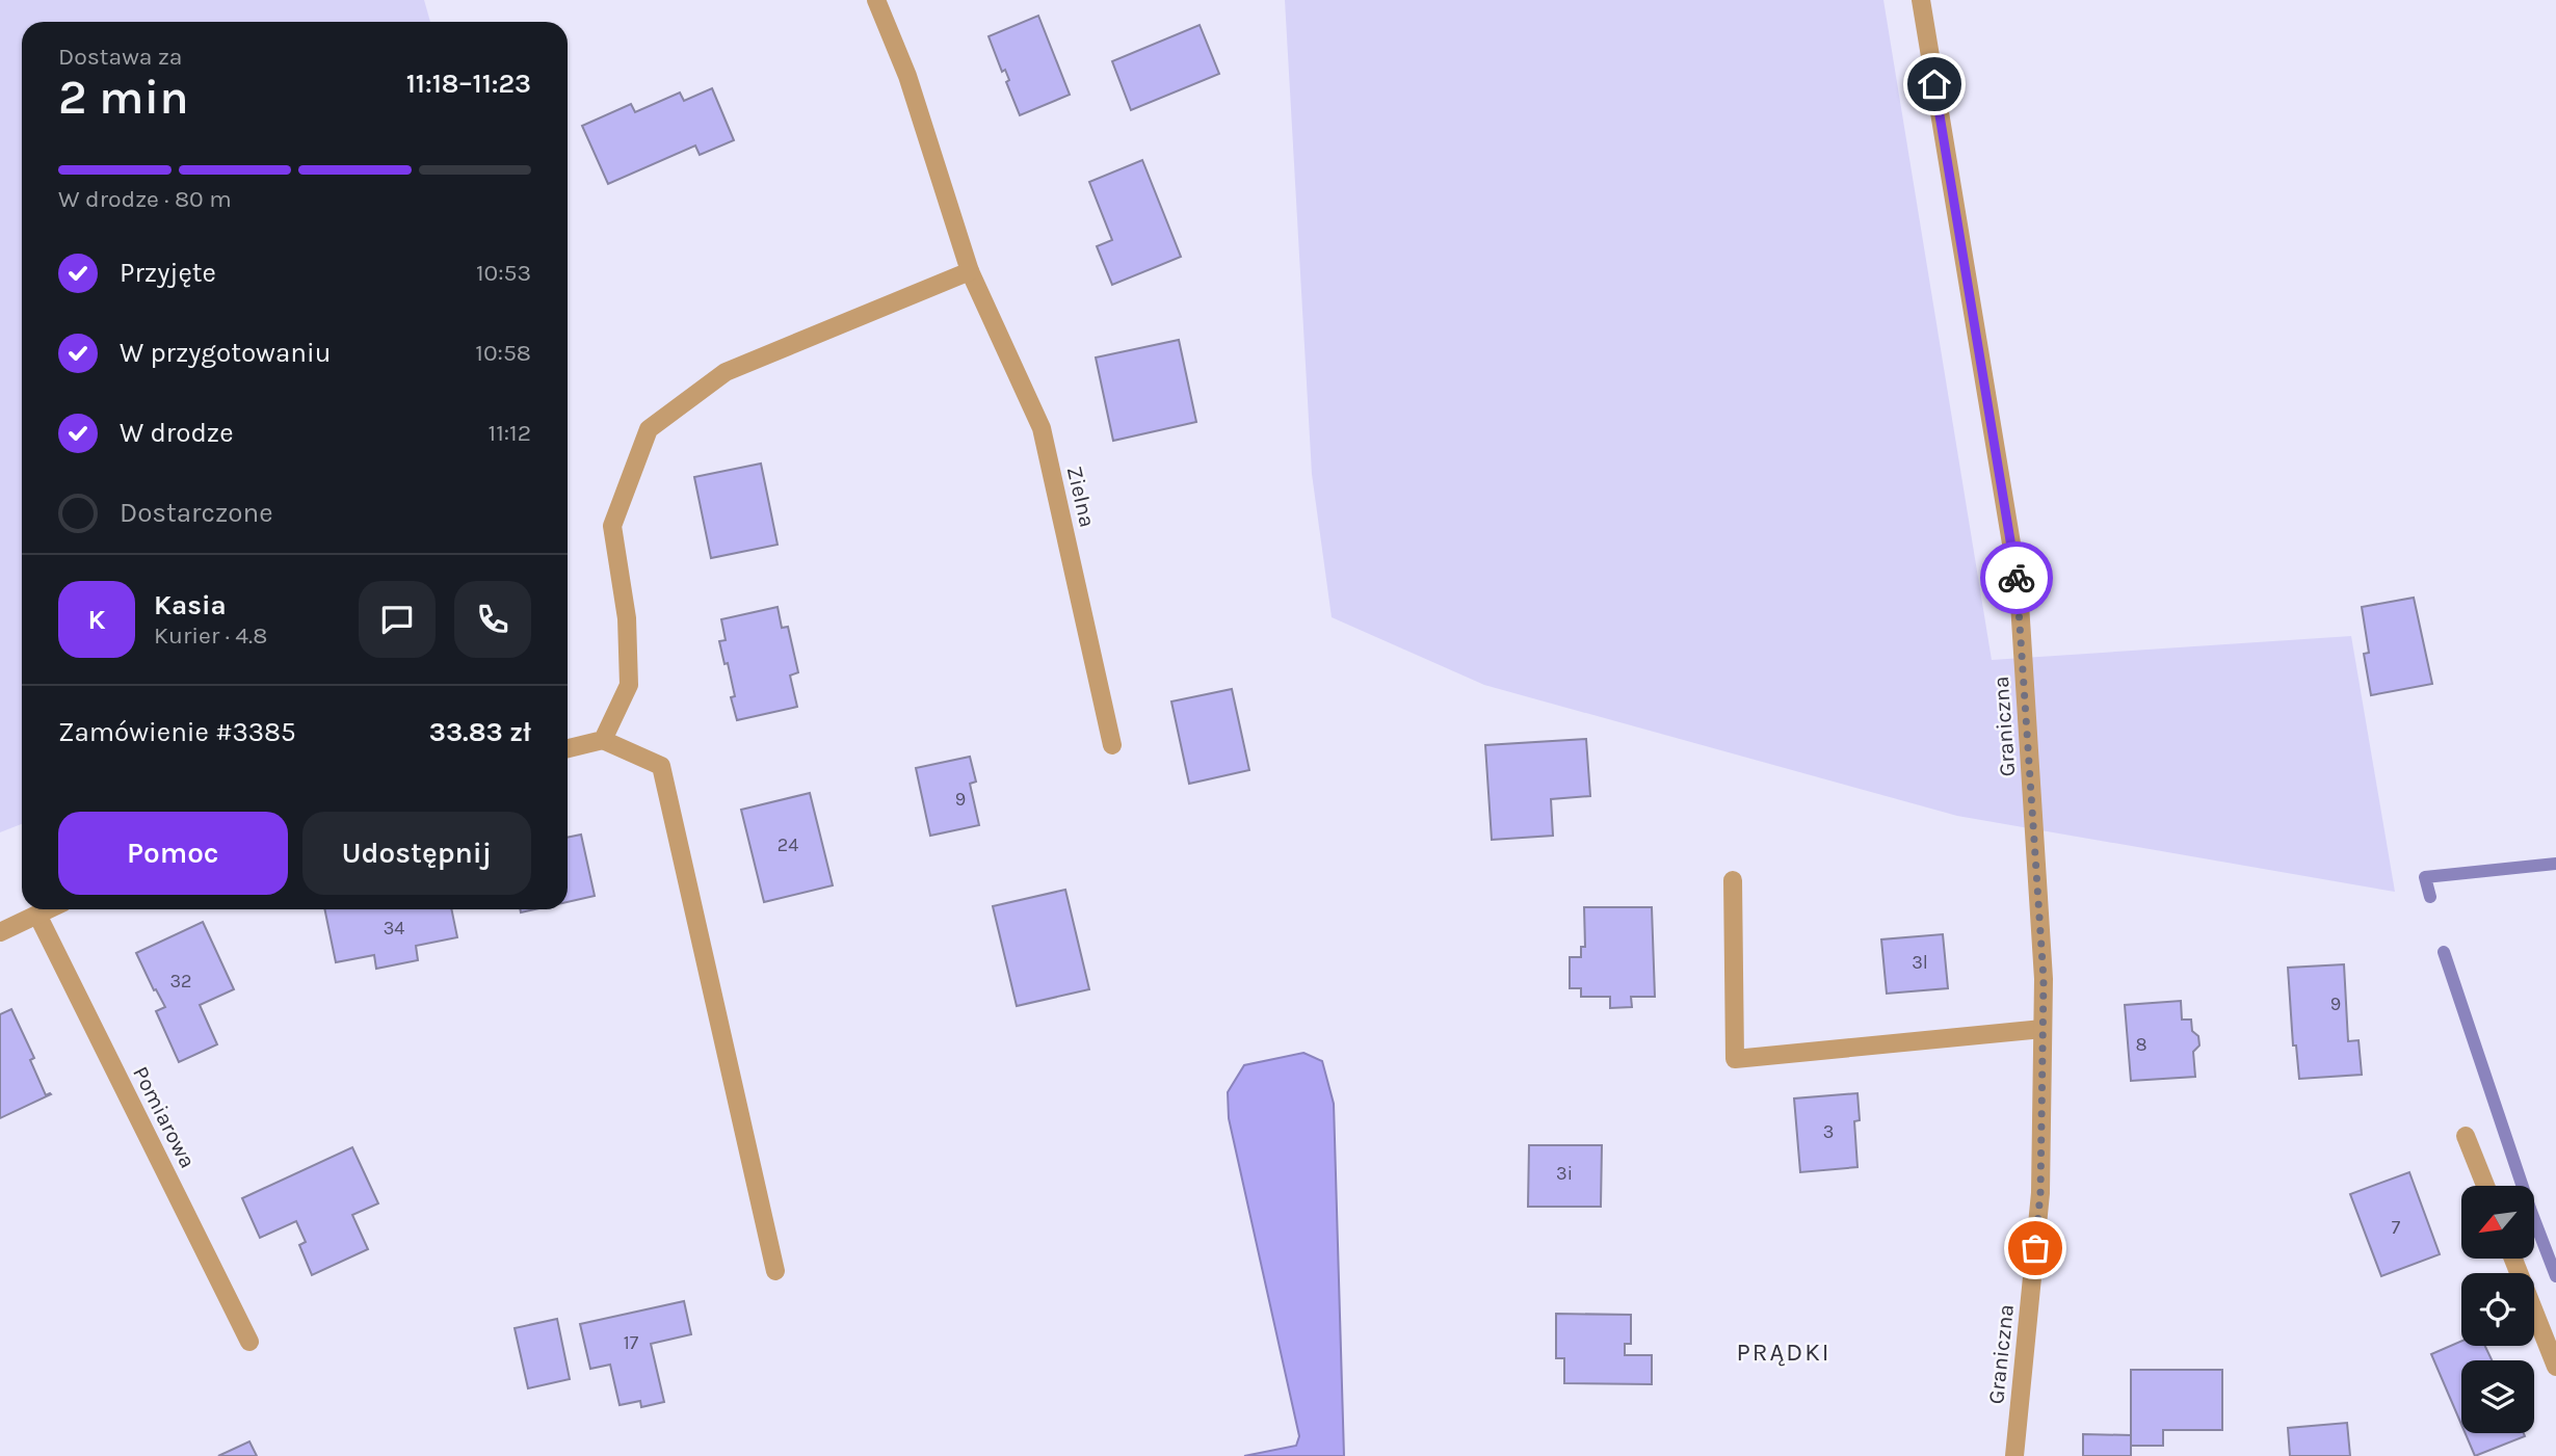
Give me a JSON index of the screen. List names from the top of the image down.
{
  "streets": {
    "street": ["Zielna", "Graniczna", "Pomiarowa"]
  },
  "districts": ["PRĄDKI"],
  "house_numbers": [
    "9",
    "24",
    "34",
    "3l",
    "32",
    "9",
    "8",
    "3",
    "3i",
    "7",
    "17"
  ],
  "north": "bottom left",
  "page": {
    "heading": ["2 min", "Dostawa za", "11:18–11:23"],
    "panel": [
      "Kasia",
      "Kurier · 4.8",
      "Zamówienie #3385",
      "33.83 zł"
    ],
    "bar": "W drodze · 80 m",
    "list": [
      ["Przyjęte", "10:53"],
      ["W przygotowaniu", "10:58"],
      ["W drodze", "11:12"],
      "Dostarczone"
    ],
    "round": "K",
    "buttons": ["Pomoc", "Udostępnij"]
  }
}
